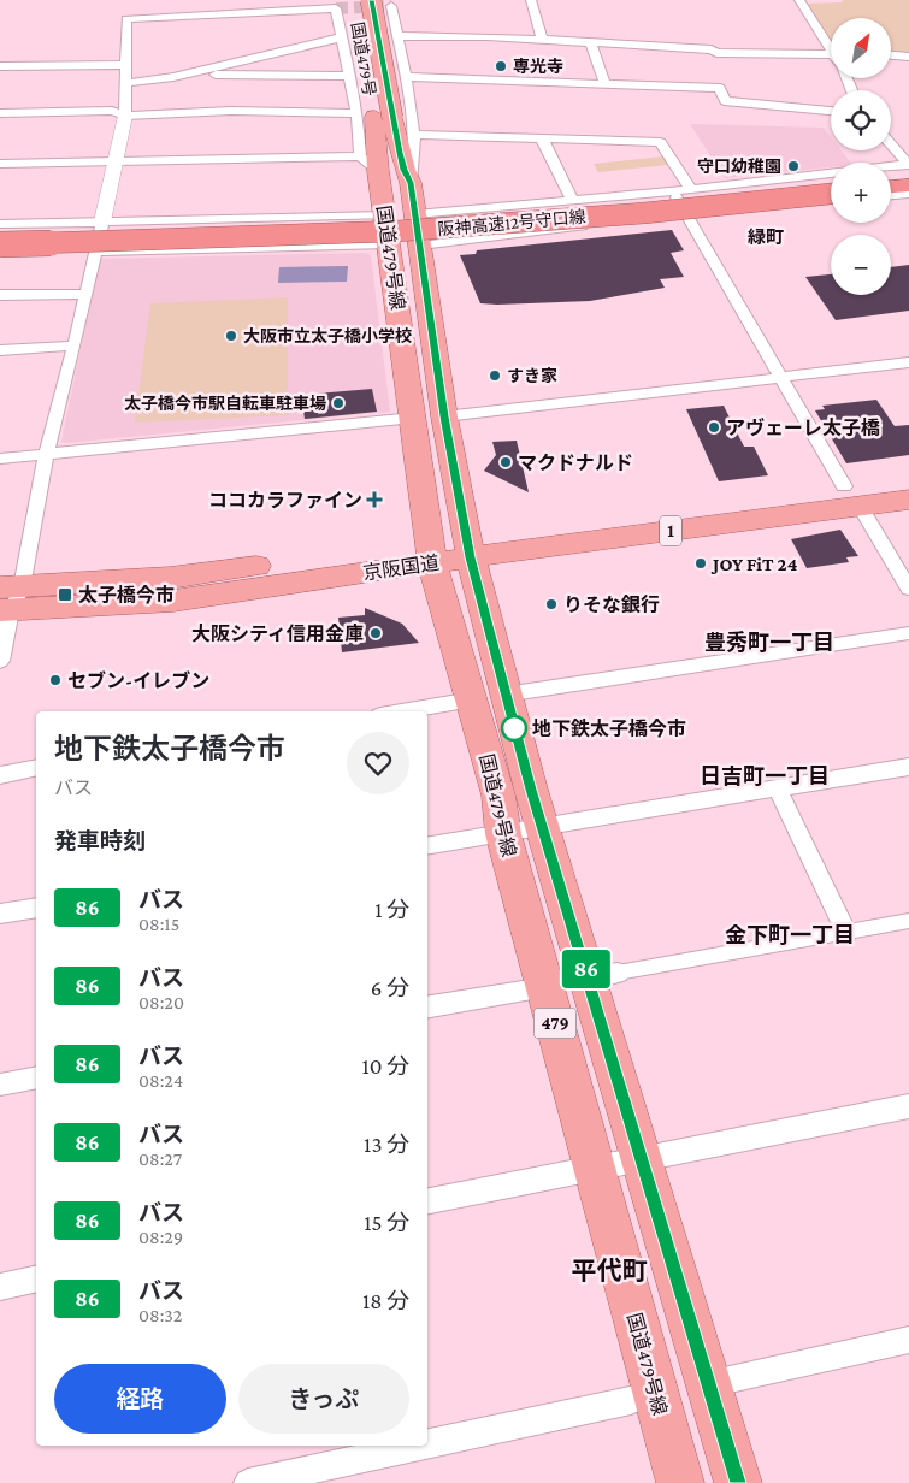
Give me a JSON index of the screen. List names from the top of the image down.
{
  "streets": {
    "highway": [
      "国道479号",
      "阪神高速12号守口線",
      "国道479号線",
      "1",
      "京阪国道",
      "479"
    ]
  },
  "crossings": [
    ["国道479号", "国道479号線"],
    ["国道479号線", "京阪国道"]
  ],
  "districts": [
    "緑町",
    "豊秀町一丁目",
    "日吉町一丁目",
    "金下町一丁目",
    "平代町"
  ],
  "places": {
    "other": [
      "専光寺",
      "守口幼稚園",
      "大阪市立太子橋小学校",
      "すき家",
      "太子橋今市駅自転車駐車場",
      "アヴェーレ太子橋",
      "マクドナルド",
      "JOY FiT 24",
      "りそな銀行",
      "大阪シティ信用金庫",
      "セブン-イレブン",
      "地下鉄太子橋今市"
    ],
    "health": ["ココカラファイン"],
    "transit": ["太子橋今市"]
  },
  "lines": ["bus line 86"],
  "north": "top right",
  "page": {
    "on_map": "86",
    "map_buttons": ["+", "−"],
    "heading": [
      ["地下鉄太子橋今市", "バス"],
      "発車時刻"
    ],
    "list": [
      {
        "mark": "86",
        "name": "バス",
        "note": "08:15",
        "value": "1 分"
      },
      {
        "mark": "86",
        "name": "バス",
        "note": "08:20",
        "value": "6 分"
      },
      {
        "mark": "86",
        "name": "バス",
        "note": "08:24",
        "value": "10 分"
      },
      {
        "mark": "86",
        "name": "バス",
        "note": "08:27",
        "value": "13 分"
      },
      {
        "mark": "86",
        "name": "バス",
        "note": "08:29",
        "value": "15 分"
      },
      {
        "mark": "86",
        "name": "バス",
        "note": "08:32",
        "value": "18 分"
      }
    ],
    "buttons": ["経路", "きっぷ"]
  }
}
